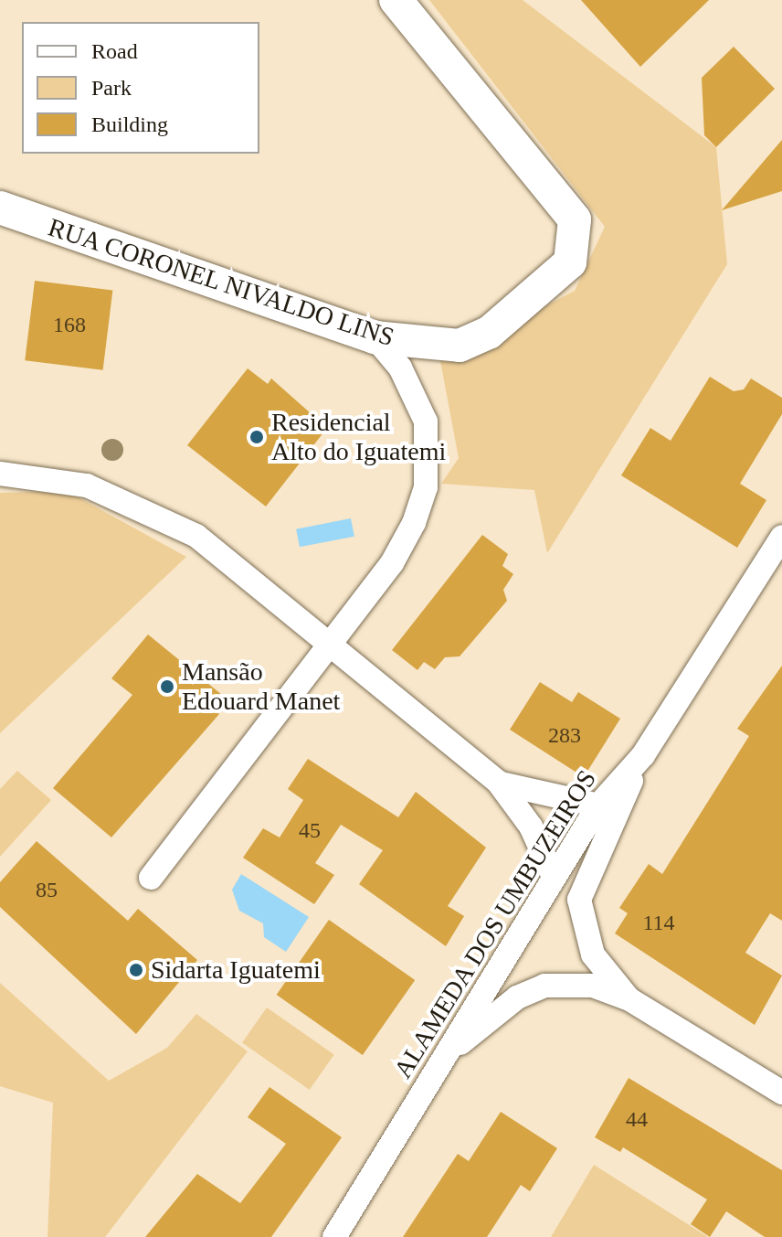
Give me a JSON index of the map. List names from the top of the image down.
{
  "streets": {
    "street": ["RUA CORONEL NIVALDO LINS", "ALAMEDA DOS UMBUZEIROS"]
  },
  "places": ["Residencial Alto do Iguatemi", "Mansão Edouard Manet", "Sidarta Iguatemi"],
  "house_numbers": [
    "168",
    "283",
    "45",
    "85",
    "114",
    "44"
  ],
  "legend": ["Road", "Park", "Building"]
}
